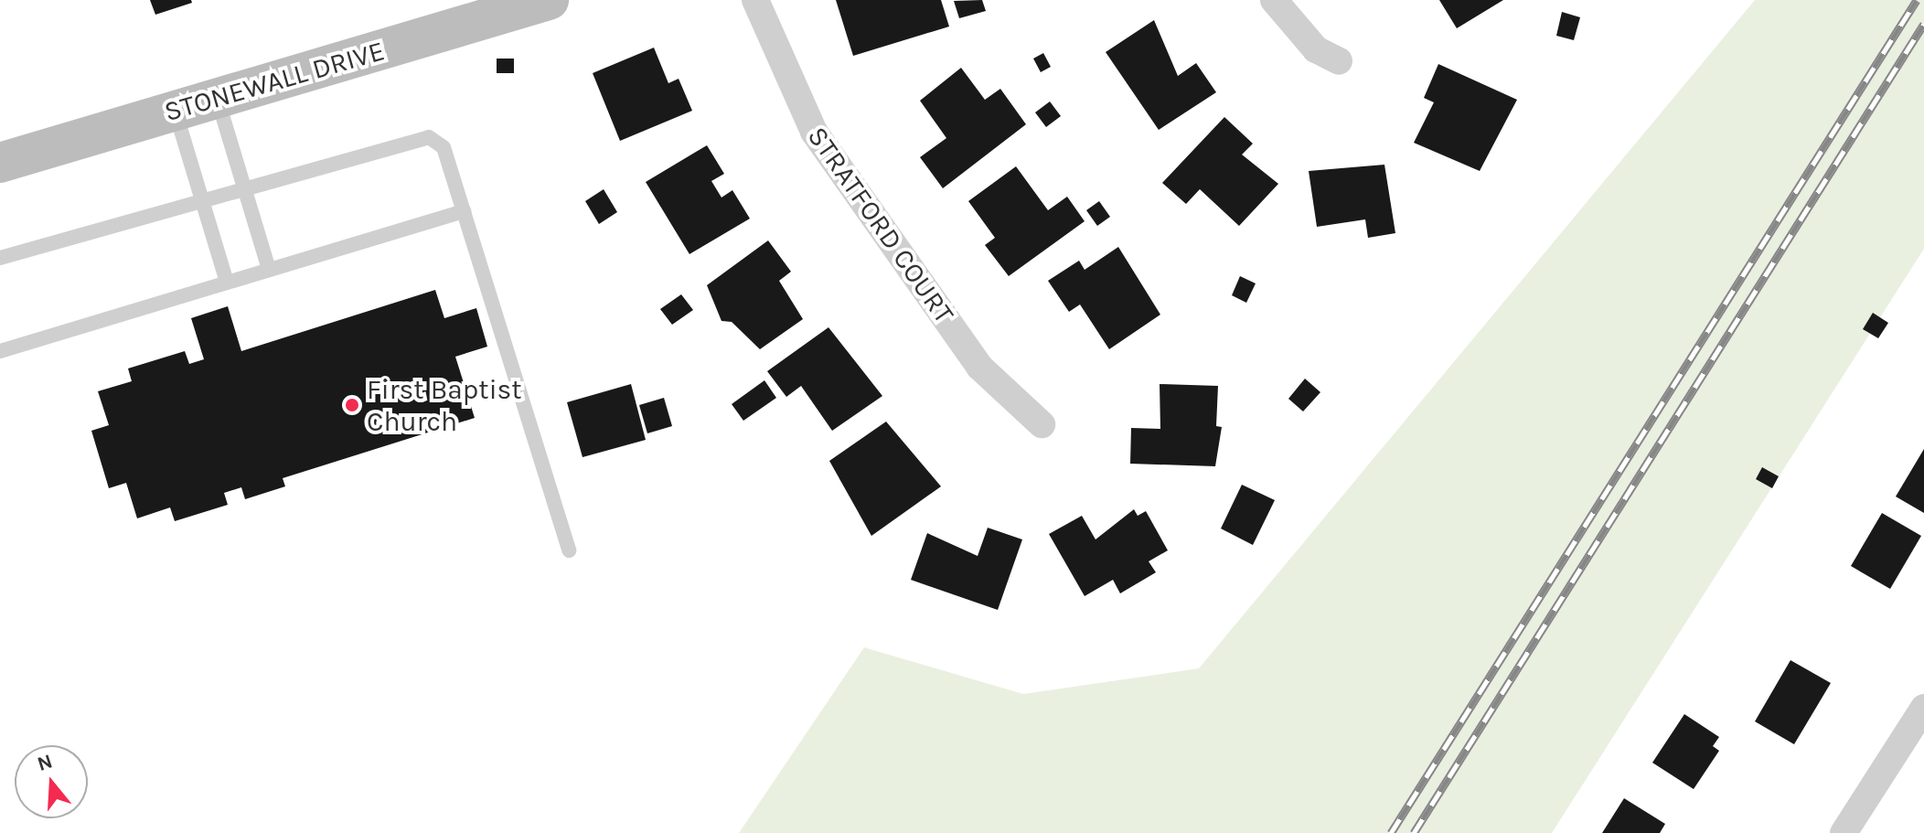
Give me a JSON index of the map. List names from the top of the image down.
{
  "streets": {
    "street": ["STONEWALL DRIVE", "STRATFORD COURT"]
  },
  "places": ["First Baptist Church"],
  "north": "top"
}
